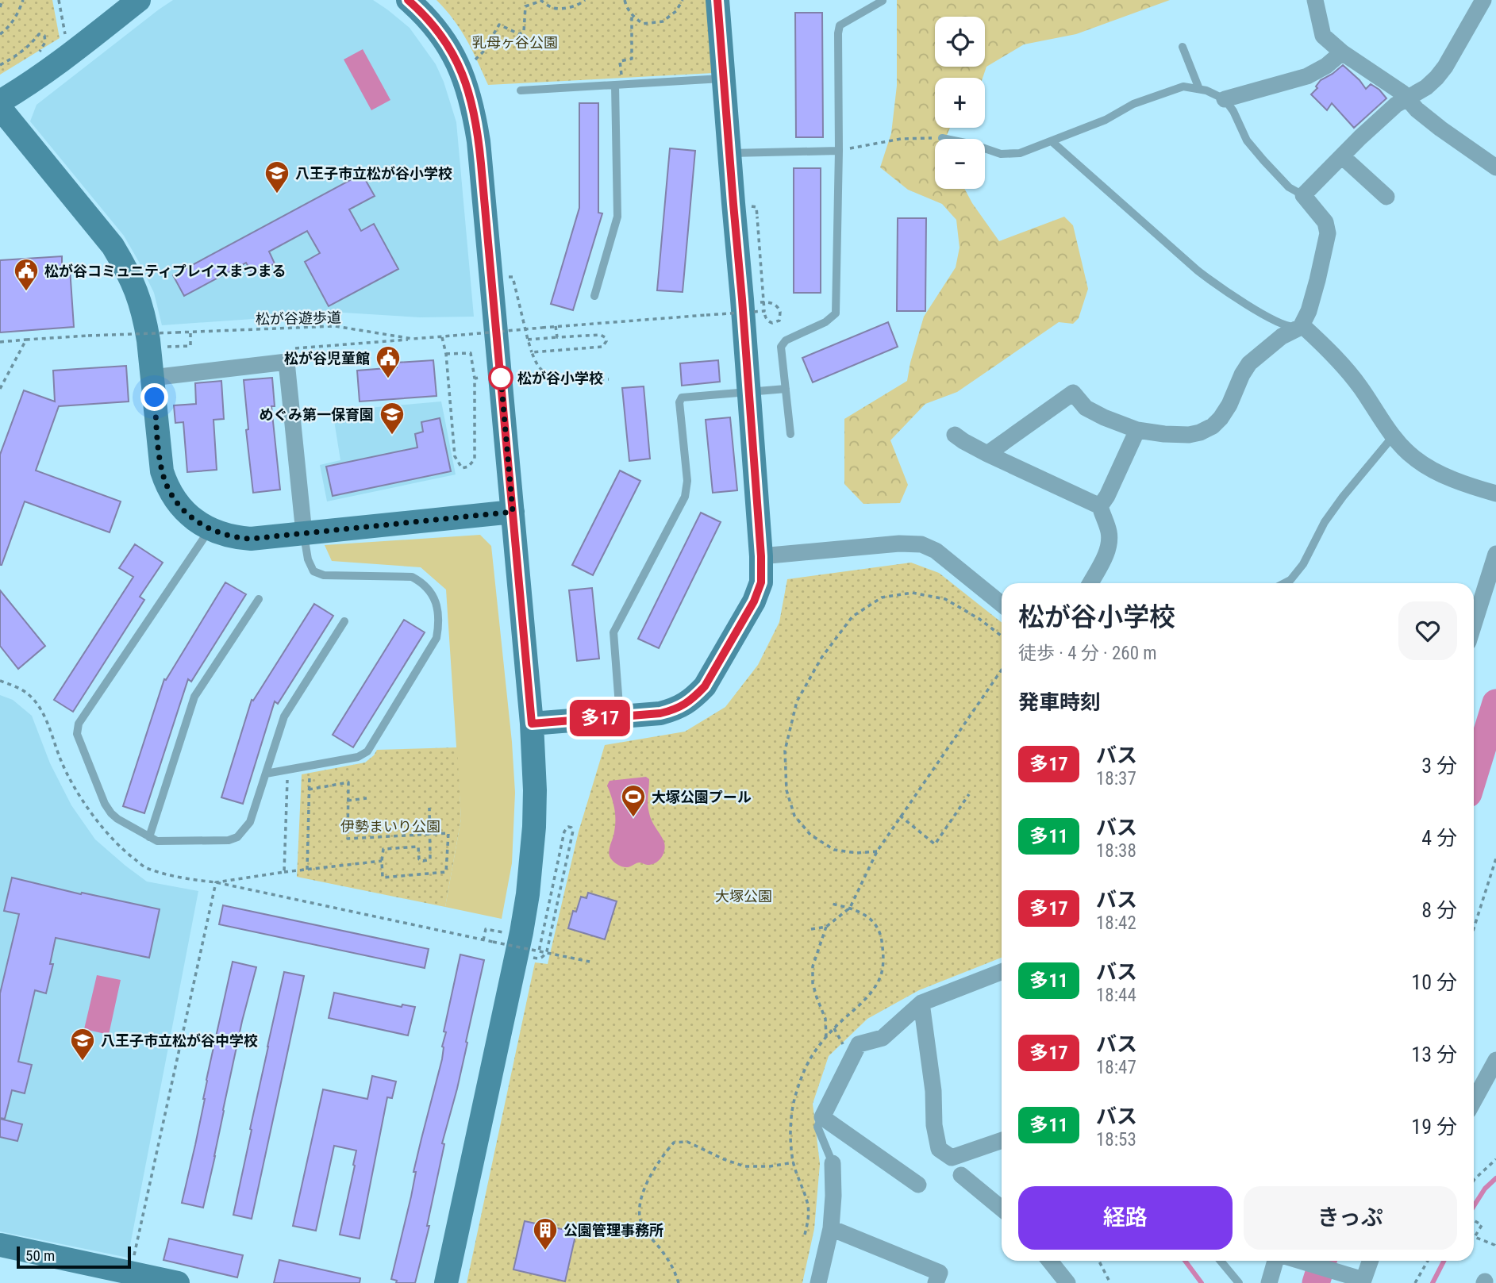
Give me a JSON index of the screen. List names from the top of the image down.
{
  "streets": {
    "path": ["松が谷遊歩道"]
  },
  "parks": ["乳母ヶ谷公園", "伊勢まいり公園", "大塚公園"],
  "places": {
    "school or university": ["八王子市立松が谷小学校", "めぐみ第一保育園", "八王子市立松が谷中学校"],
    "public building": ["松が谷コミュニティプレイスまつまる", "松が谷児童館"],
    "other": ["松が谷小学校"],
    "sports": ["大塚公園プール"],
    "building": ["公園管理事務所"]
  },
  "lines": ["bus line 多17"],
  "scale_bar": "50 m",
  "page": {
    "on_map": "多17",
    "map_buttons": ["+", "−"],
    "heading": [
      ["松が谷小学校", "徒歩 · 4 分 · 260 m"],
      "発車時刻"
    ],
    "list": [
      {
        "mark": "多17",
        "name": "バス",
        "note": "18:37",
        "value": "3 分"
      },
      {
        "mark": "多11",
        "name": "バス",
        "note": "18:38",
        "value": "4 分"
      },
      {
        "mark": "多17",
        "name": "バス",
        "note": "18:42",
        "value": "8 分"
      },
      {
        "mark": "多11",
        "name": "バス",
        "note": "18:44",
        "value": "10 分"
      },
      {
        "mark": "多17",
        "name": "バス",
        "note": "18:47",
        "value": "13 分"
      },
      {
        "mark": "多11",
        "name": "バス",
        "note": "18:53",
        "value": "19 分"
      }
    ],
    "buttons": ["経路", "きっぷ"],
    "scale": "50 m"
  }
}
